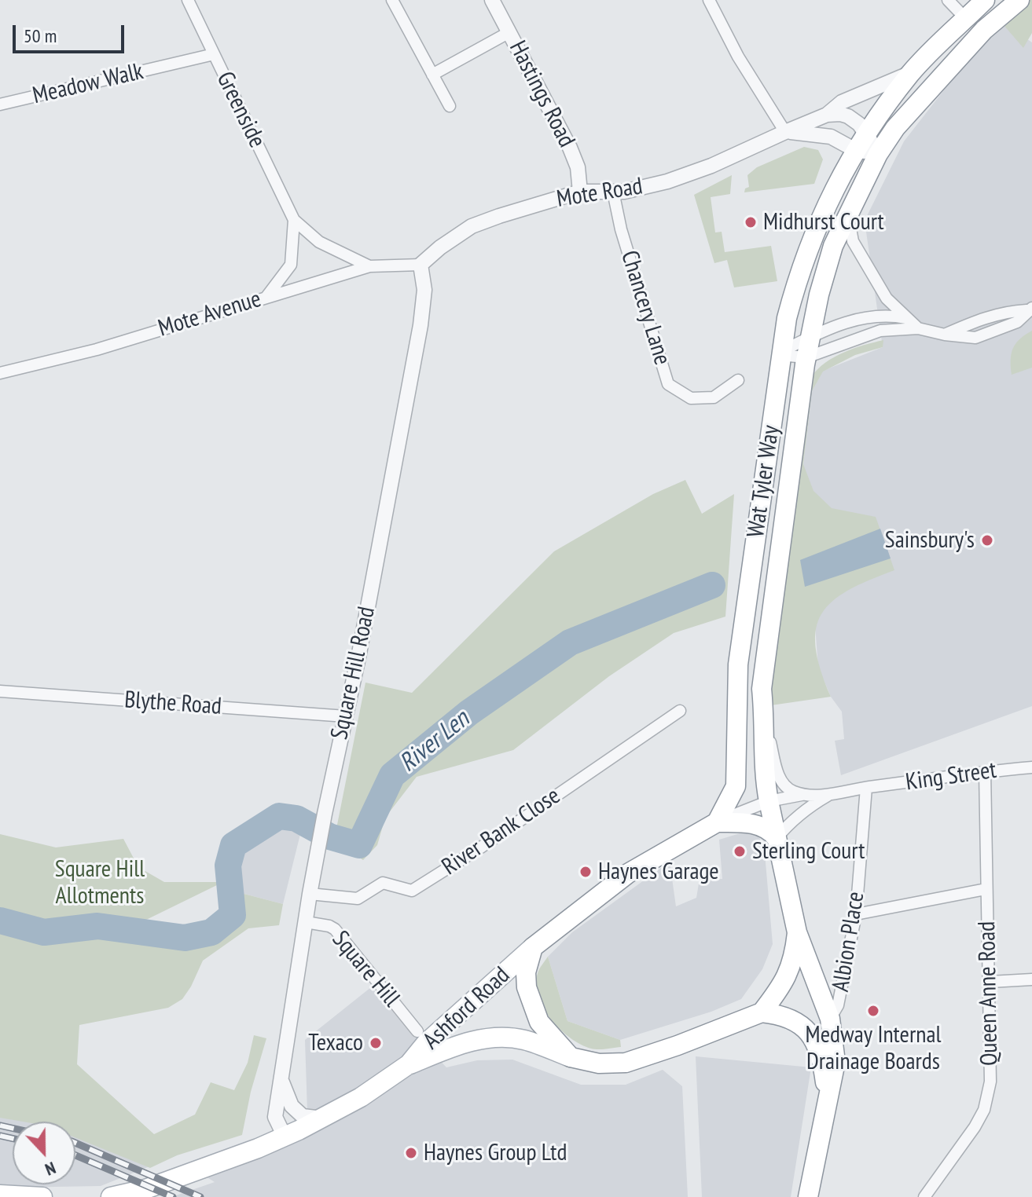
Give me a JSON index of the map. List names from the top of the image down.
{
  "streets": {
    "main road": ["Mote Road", "Wat Tyler Way", "Ashford Road"],
    "street": [
      "Meadow Walk",
      "Hastings Road",
      "Greenside",
      "Chancery Lane",
      "Mote Avenue",
      "Square Hill Road",
      "Blythe Road",
      "King Street",
      "River Bank Close",
      "Albion Place",
      "Square Hill",
      "Queen Anne Road"
    ]
  },
  "crossings": [
    ["Meadow Walk", "Greenside"],
    ["Hastings Road", "Mote Road"],
    ["Greenside", "Mote Avenue"],
    ["Mote Road", "Chancery Lane"],
    ["Mote Road", "Mote Avenue"],
    ["Mote Road", "Wat Tyler Way"],
    ["Mote Road", "Square Hill Road"],
    ["Mote Avenue", "Square Hill Road"],
    ["Wat Tyler Way", "Ashford Road"],
    ["Square Hill Road", "Blythe Road"],
    ["Square Hill Road", "River Bank Close"],
    ["Square Hill Road", "Square Hill"],
    ["Square Hill Road", "Ashford Road"],
    ["King Street", "Albion Place"],
    ["King Street", "Queen Anne Road"],
    ["King Street", "Ashford Road"],
    ["Albion Place", "Ashford Road"]
  ],
  "water": ["River Len"],
  "parks": ["Square Hill Allotments"],
  "places": [
    "Midhurst Court",
    "Sainsbury's",
    "Sterling Court",
    "Haynes Garage",
    "Medway Internal Drainage Boards",
    "Texaco",
    "Haynes Group Ltd"
  ],
  "scale_bar": "50 m",
  "north": "bottom"
}
